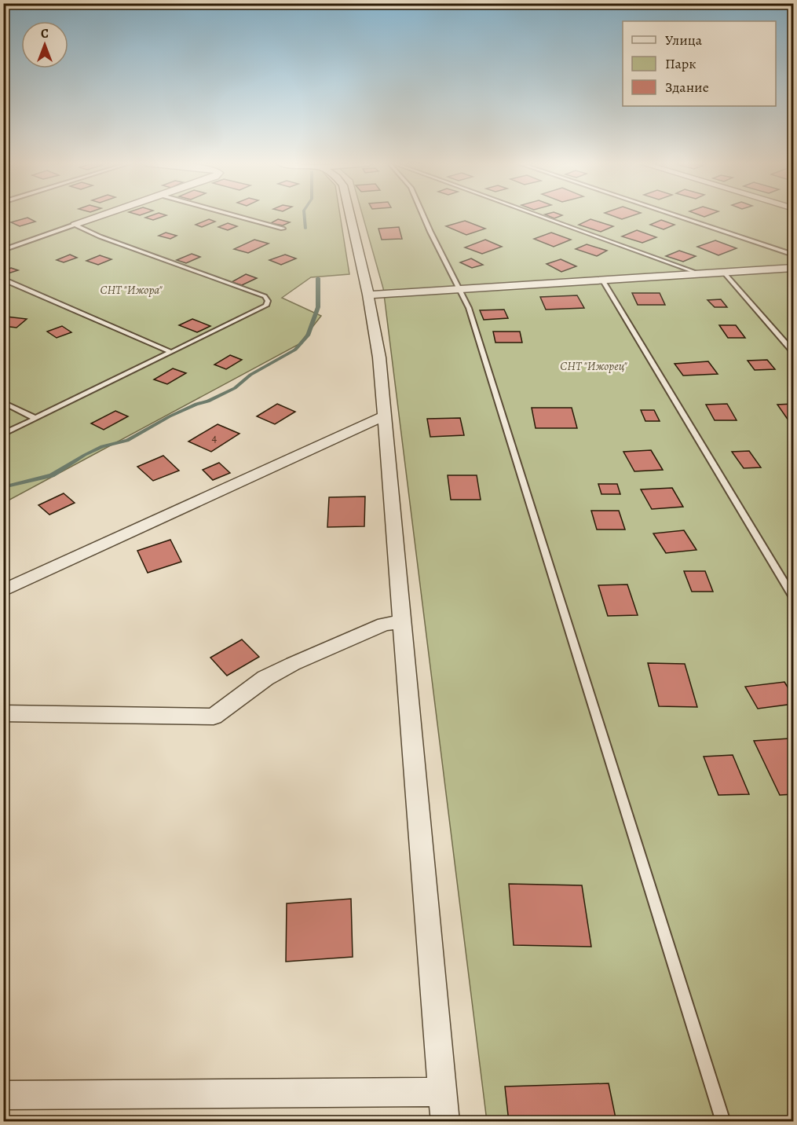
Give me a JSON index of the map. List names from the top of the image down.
{
  "parks": ["СНТ \"Ижора\"", "СНТ \"Ижорец\""],
  "house_numbers": ["4"],
  "legend": ["Улица", "Парк", "Здание"],
  "north": "top"
}
